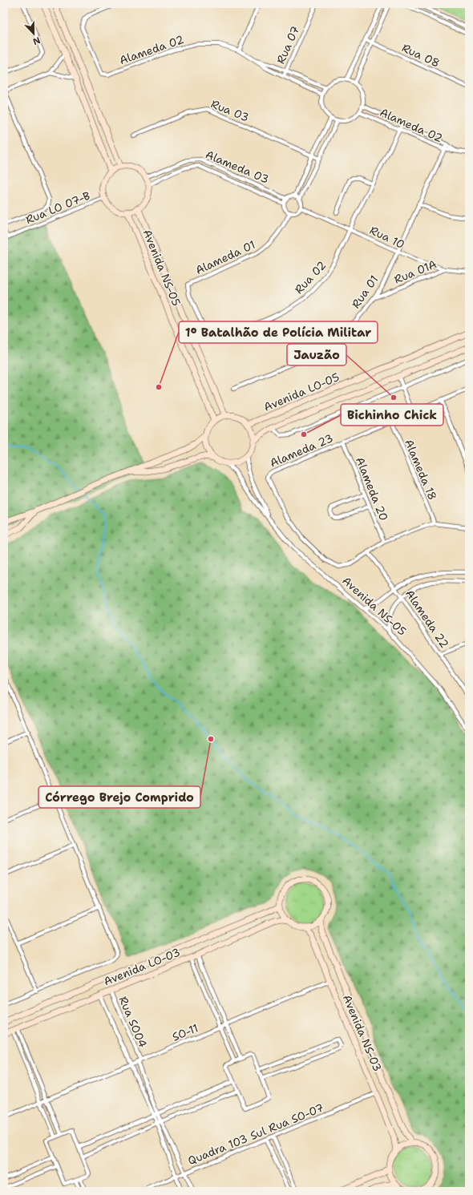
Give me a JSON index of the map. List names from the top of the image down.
{
  "streets": {
    "street": [
      "Rua 07",
      "Alameda 02",
      "Rua 08",
      "Rua 03",
      "Alameda 03",
      "Rua LO 07-B",
      "Rua 10",
      "Alameda 01",
      "Avenida NS-05",
      "Rua 01A",
      "Rua 02",
      "Rua 01",
      "Avenida LO-05",
      "Alameda 23",
      "Alameda 18",
      "Alameda 20",
      "Alameda 22",
      "Avenida LO-03",
      "Rua SO04",
      "SO-11",
      "Avenida NS-03",
      "Quadra 103 Sul Rua SO-07"
    ]
  },
  "crossings": [
    ["Rua 07", "Alameda 02"],
    ["Alameda 02", "Rua 02"],
    ["Alameda 02", "Rua 01"],
    ["Alameda 03", "Rua LO 07-B"],
    ["Alameda 03", "Rua 10"],
    ["Alameda 03", "Alameda 01"],
    ["Alameda 03", "Avenida NS-05"],
    ["Rua LO 07-B", "Avenida NS-05"],
    ["Rua 10", "Alameda 01"],
    ["Rua 10", "Rua 01A"],
    ["Rua 10", "Rua 02"],
    ["Rua 10", "Rua 01"],
    ["Alameda 01", "Rua 02"],
    ["Avenida NS-05", "Avenida LO-05"],
    ["Rua 01A", "Rua 01"],
    ["Alameda 23", "Alameda 18"],
    ["Alameda 23", "Alameda 20"],
    ["Alameda 23", "Alameda 22"],
    ["Avenida LO-03", "Rua SO04"],
    ["Avenida LO-03", "Avenida NS-03"],
    ["Rua SO04", "SO-11"],
    ["SO-11", "Avenida NS-03"],
    ["Avenida NS-03", "Quadra 103 Sul Rua SO-07"]
  ],
  "places": [
    "1º Batalhão de Polícia Militar",
    "Jauzão",
    "Bichinho Chick",
    "Córrego Brejo Comprido"
  ],
  "north": "bottom"
}
